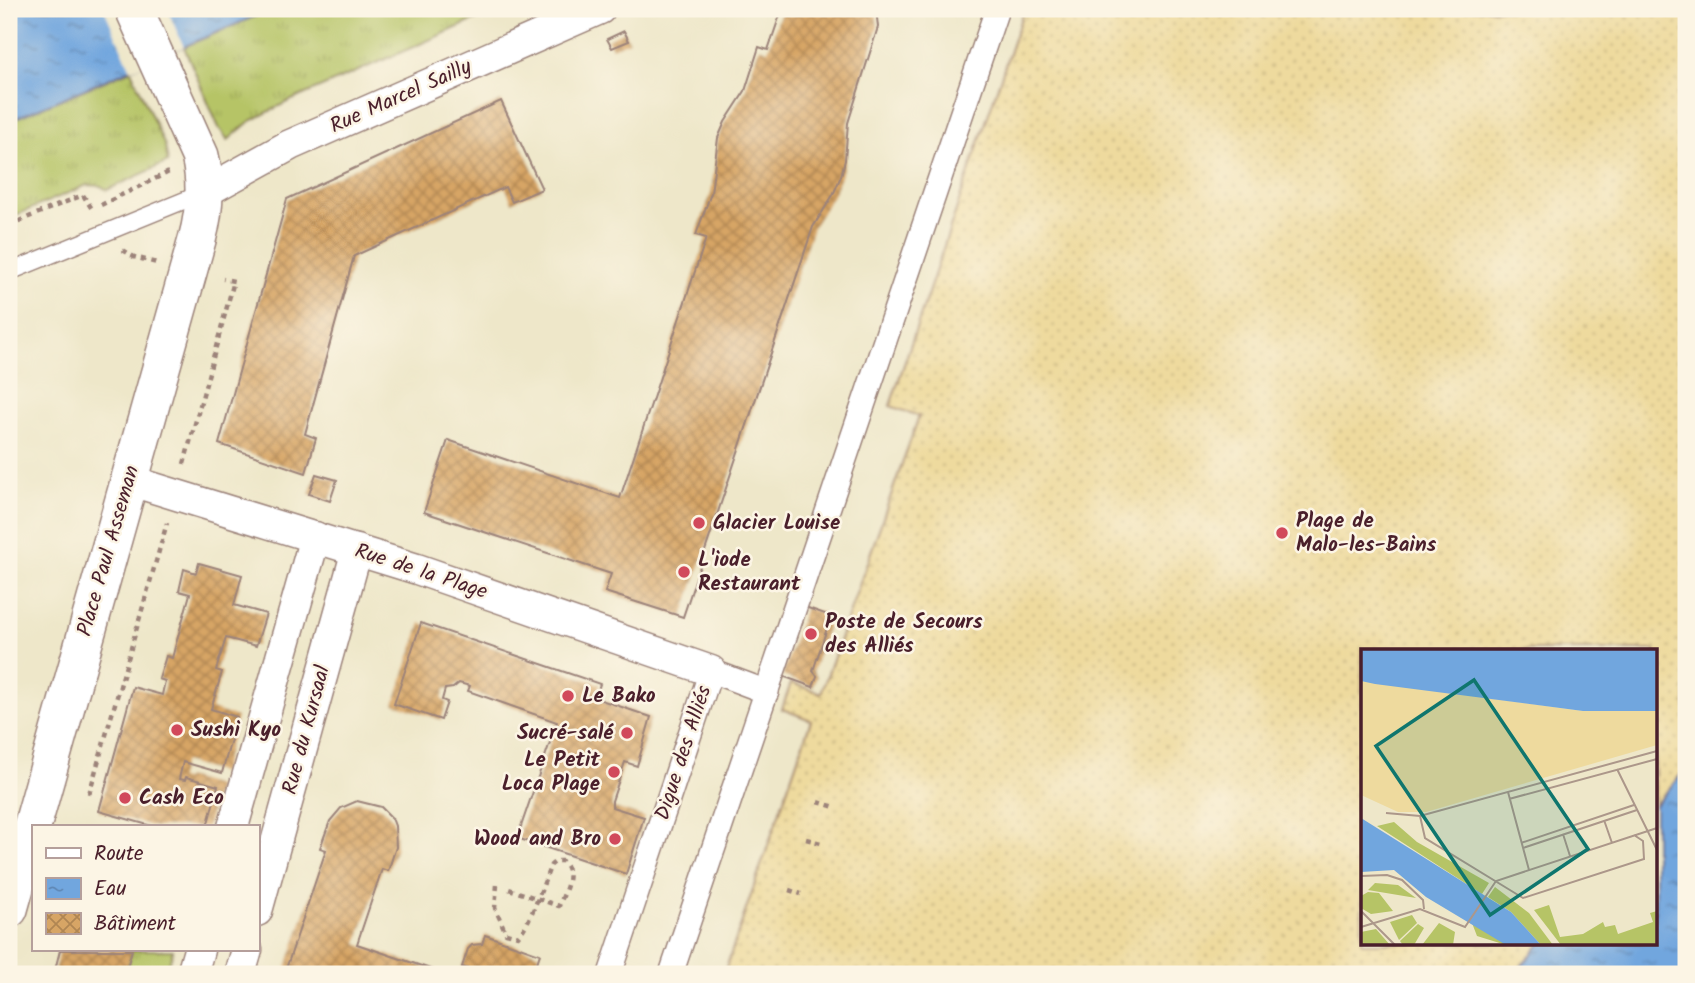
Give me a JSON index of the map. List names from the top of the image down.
{
  "streets": {
    "street": [
      "Rue Marcel Sailly",
      "Place Paul Asseman",
      "Rue de la Plage",
      "Rue du Kursaal",
      "Digue des Alliés"
    ]
  },
  "crossings": [
    ["Rue Marcel Sailly", "Place Paul Asseman"],
    ["Place Paul Asseman", "Rue de la Plage"],
    ["Rue de la Plage", "Rue du Kursaal"],
    ["Rue de la Plage", "Digue des Alliés"]
  ],
  "places": [
    "Glacier Louise",
    "Plage de Malo-les-Bains",
    "L'iode Restaurant",
    "Poste de Secours des Alliés",
    "Le Bako",
    "Sushi Kyo",
    "Sucré-salé",
    "Le Petit Loca Plage",
    "Cash Eco",
    "Wood and Bro"
  ],
  "legend": ["Route", "Eau", "Bâtiment"]
}
